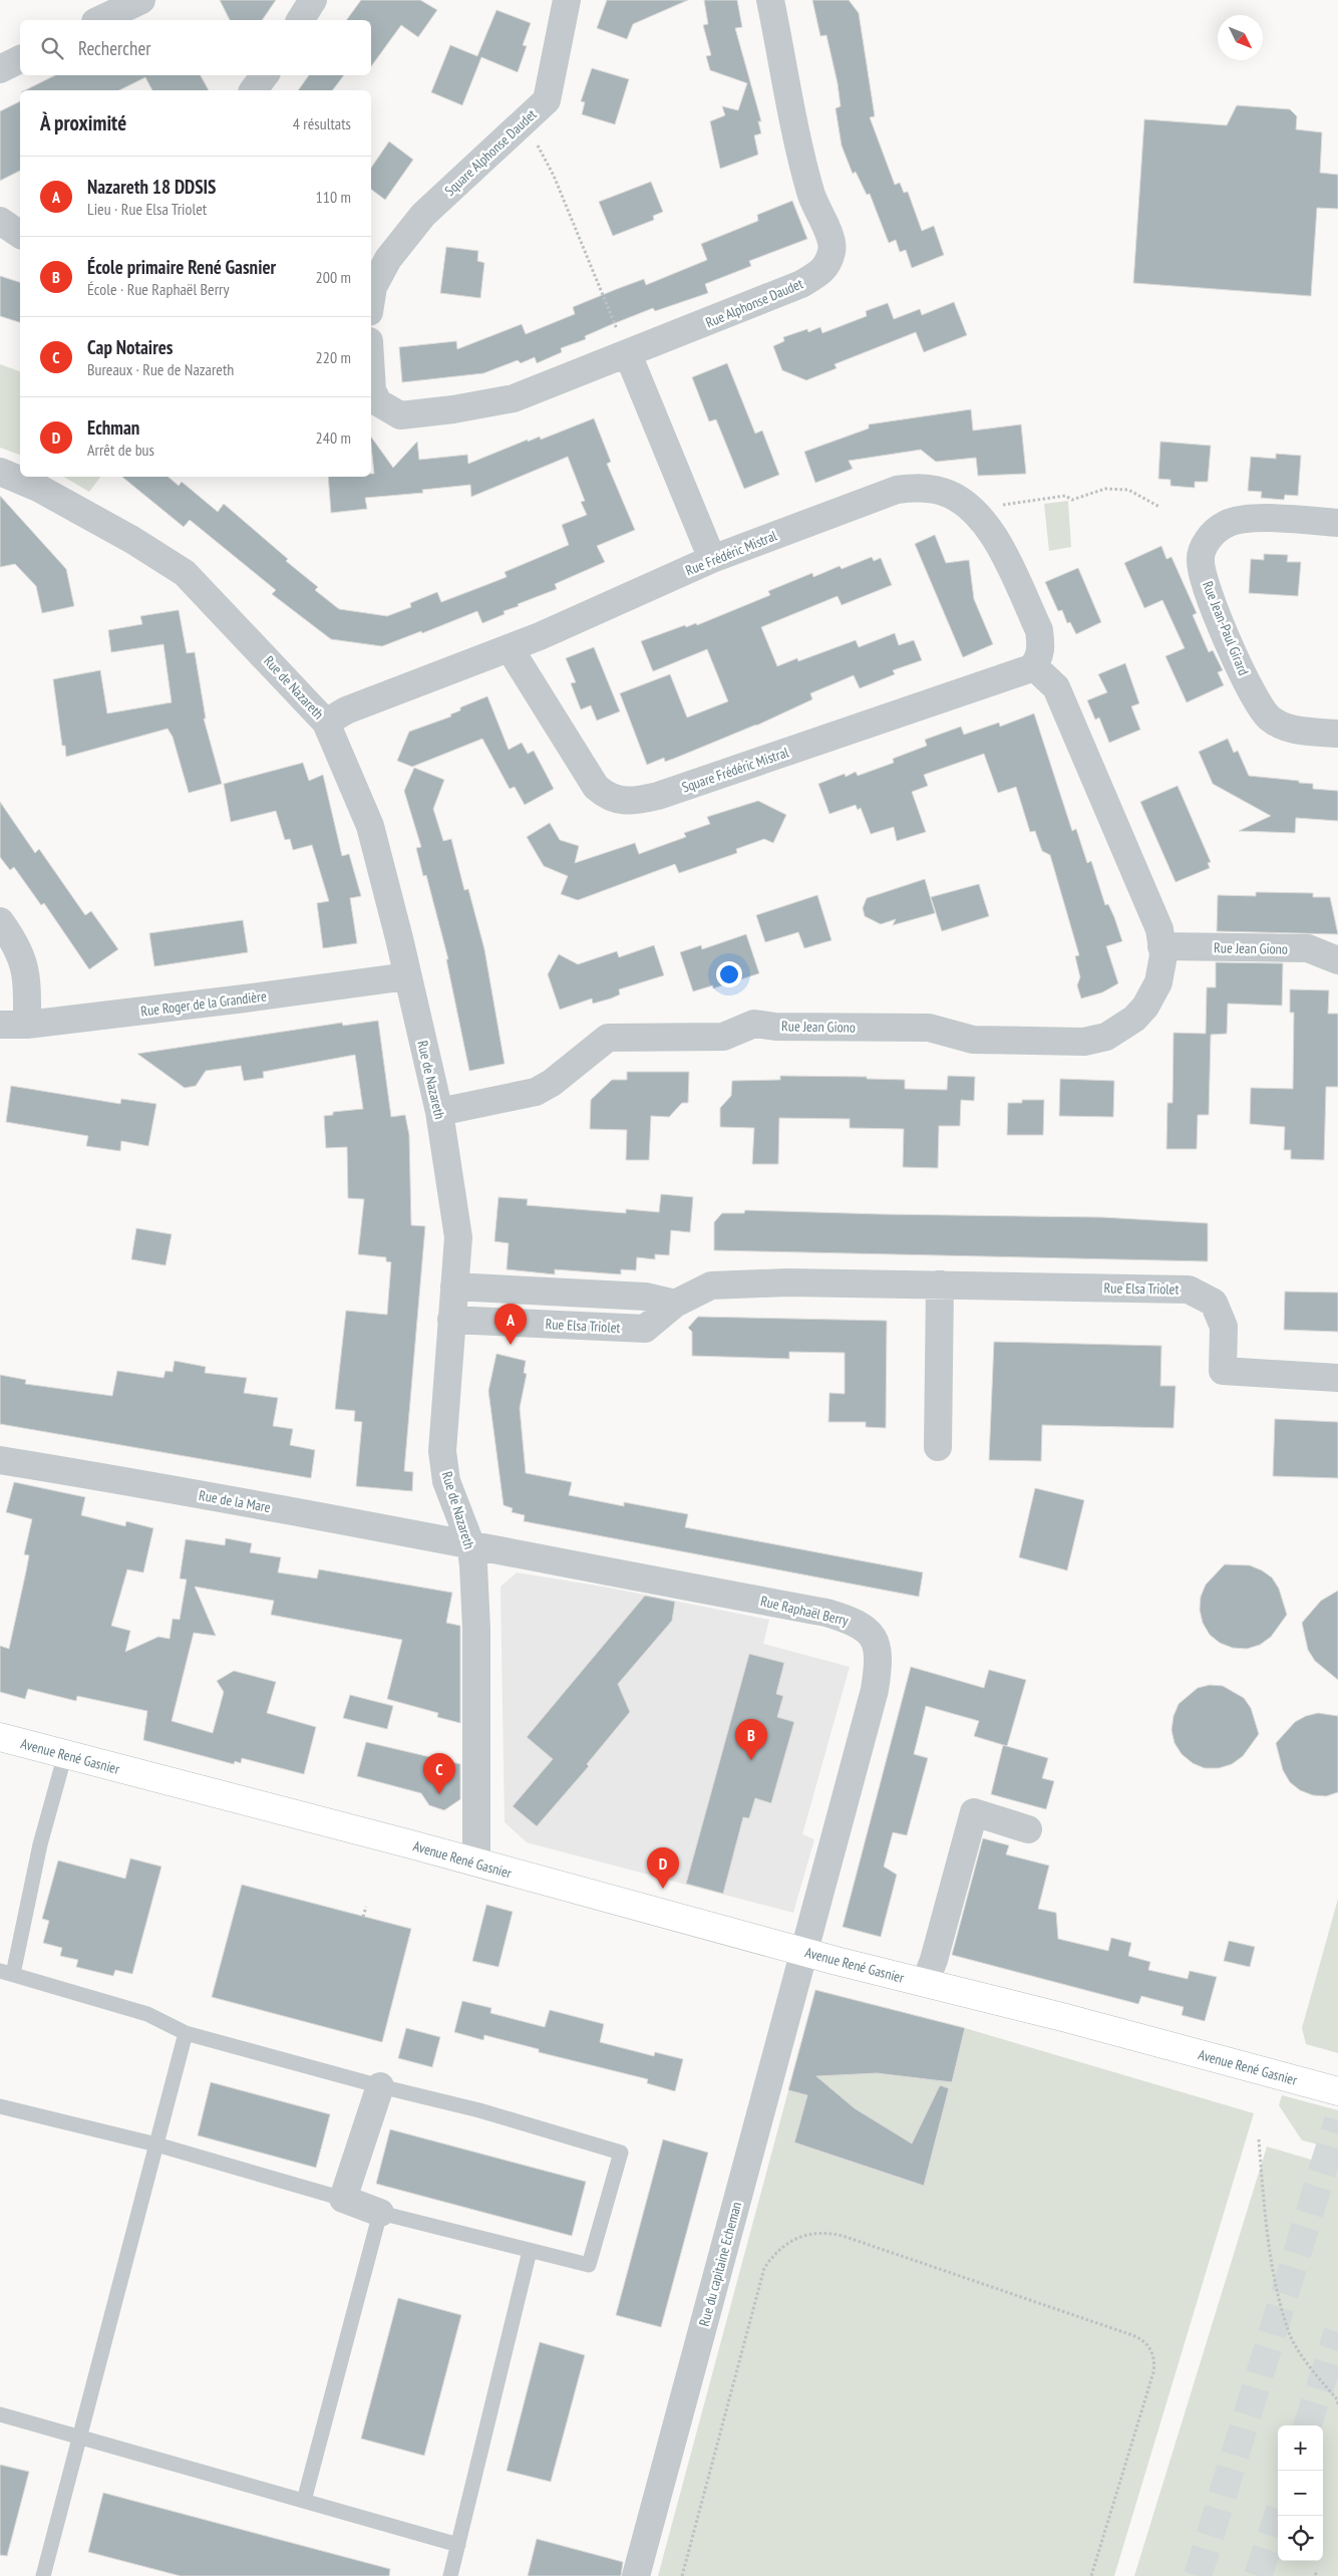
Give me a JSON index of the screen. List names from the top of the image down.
{
  "streets": {
    "main road": ["Avenue René Gasnier"],
    "street": [
      "Square Alphonse Daudet",
      "Rue Alphonse Daudet",
      "Rue Frédéric Mistral",
      "Rue Jean-Paul Girard",
      "Rue de Nazareth",
      "Square Frédéric Mistral",
      "Rue Jean Giono",
      "Rue Roger de la Grandière",
      "Rue Elsa Triolet",
      "Rue de la Mare",
      "Rue Raphaël Berry",
      "Rue du capitaine Echeman"
    ]
  },
  "crossings": [
    ["Rue Frédéric Mistral", "Rue de Nazareth"],
    ["Rue Frédéric Mistral", "Square Frédéric Mistral"],
    ["Rue Frédéric Mistral", "Rue Jean Giono"],
    ["Rue de Nazareth", "Rue Jean Giono"],
    ["Rue de Nazareth", "Rue Roger de la Grandière"],
    ["Rue de Nazareth", "Rue Elsa Triolet"],
    ["Rue de Nazareth", "Rue de la Mare"],
    ["Rue de Nazareth", "Rue Raphaël Berry"],
    ["Rue de Nazareth", "Avenue René Gasnier"],
    ["Square Frédéric Mistral", "Rue Jean Giono"],
    ["Rue de la Mare", "Rue Raphaël Berry"],
    ["Rue Raphaël Berry", "Avenue René Gasnier"],
    ["Rue Raphaël Berry", "Rue du capitaine Echeman"],
    ["Avenue René Gasnier", "Rue du capitaine Echeman"]
  ],
  "north": "bottom right",
  "page": {
    "search": "Rechercher",
    "heading": ["À proximité", "4 résultats"],
    "list": [
      {
        "mark": "A",
        "name": "Nazareth 18 DDSIS",
        "note": "Lieu · Rue Elsa Triolet",
        "value": "110 m"
      },
      {
        "mark": "B",
        "name": "École primaire René Gasnier",
        "note": "École · Rue Raphaël Berry",
        "value": "200 m"
      },
      {
        "mark": "C",
        "name": "Cap Notaires",
        "note": "Bureaux · Rue de Nazareth",
        "value": "220 m"
      },
      {
        "mark": "D",
        "name": "Echman",
        "note": "Arrêt de bus",
        "value": "240 m"
      }
    ],
    "pins": [
      "A",
      "B",
      "C",
      "D"
    ],
    "map_buttons": ["+", "−"]
  }
}
